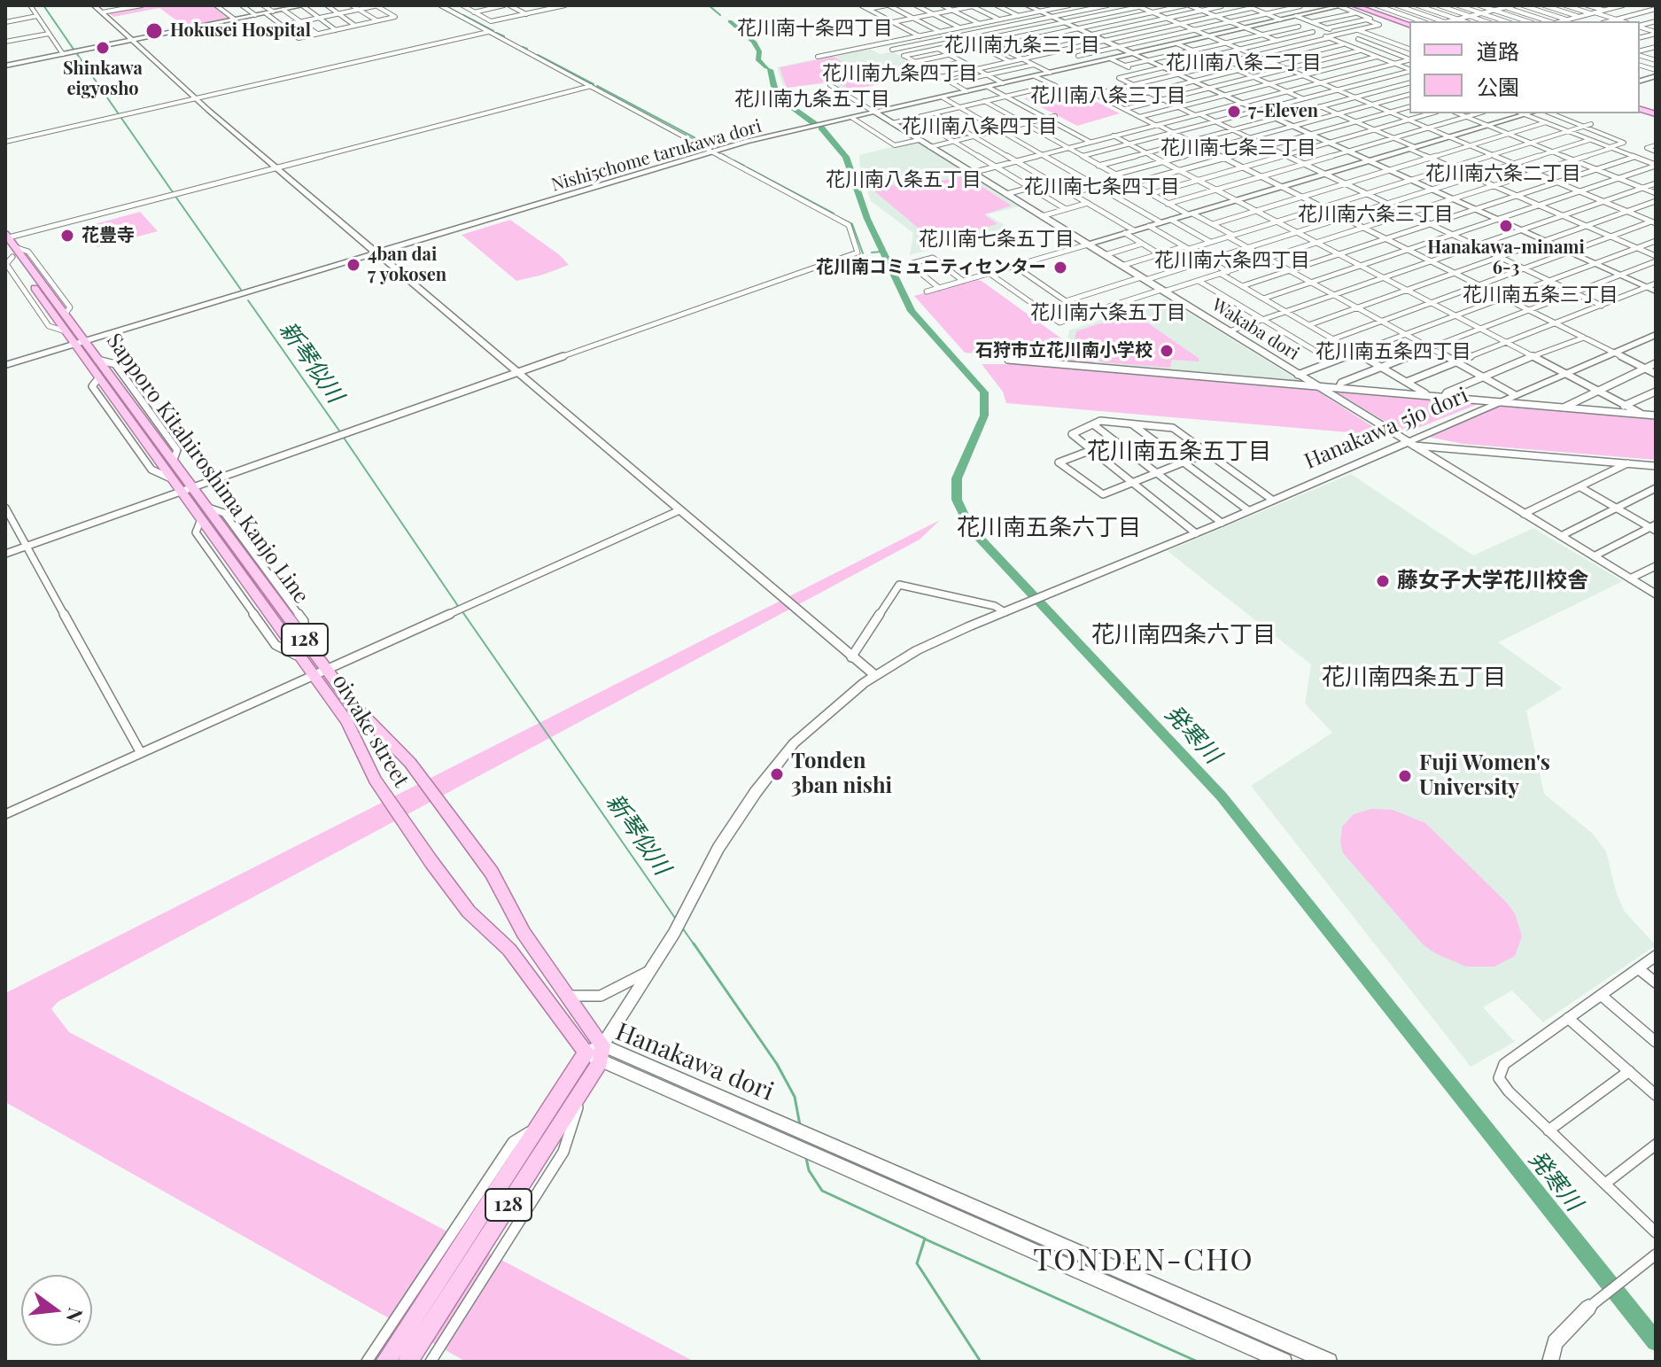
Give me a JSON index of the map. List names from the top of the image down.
{
  "streets": {
    "main road": ["Sapporo Kitahiroshima Kanjo Line", "128", "oiwake street"],
    "street": [
      "Nishi5chome tarukawa dori",
      "Wakaba dori",
      "Hanakawa 5jo dori",
      "Hanakawa dori"
    ]
  },
  "crossings": [
    ["Nishi5chome tarukawa dori", "Wakaba dori"],
    ["Nishi5chome tarukawa dori", "Sapporo Kitahiroshima Kanjo Line"],
    ["Nishi5chome tarukawa dori", "oiwake street"],
    ["Wakaba dori", "Hanakawa 5jo dori"],
    ["Sapporo Kitahiroshima Kanjo Line", "128"],
    ["Sapporo Kitahiroshima Kanjo Line", "oiwake street"],
    ["Sapporo Kitahiroshima Kanjo Line", "Hanakawa dori"],
    ["128", "oiwake street"],
    ["128", "Hanakawa dori"],
    ["oiwake street", "Hanakawa dori"]
  ],
  "districts": [
    "花川南十条四丁目",
    "花川南九条三丁目",
    "花川南八条二丁目",
    "花川南九条四丁目",
    "花川南八条三丁目",
    "花川南九条五丁目",
    "花川南八条四丁目",
    "花川南七条三丁目",
    "花川南六条二丁目",
    "花川南八条五丁目",
    "花川南七条四丁目",
    "花川南六条三丁目",
    "花川南七条五丁目",
    "花川南六条四丁目",
    "花川南五条三丁目",
    "花川南六条五丁目",
    "花川南五条四丁目",
    "花川南五条五丁目",
    "花川南五条六丁目",
    "花川南四条六丁目",
    "花川南四条五丁目",
    "TONDEN-CHO"
  ],
  "water": ["新琴似川", "発寒川"],
  "places": [
    "Hokusei Hospital",
    "Shinkawa eigyosho",
    "7-Eleven",
    "Hanakawa-minami 6-3",
    "花豊寺",
    "4ban dai 7 yokosen",
    "花川南コミュニティセンター",
    "石狩市立花川南小学校",
    "藤女子大学花川校舎",
    "Tonden 3ban nishi",
    "Fuji Women's University"
  ],
  "legend": ["道路", "公園"],
  "north": "right"
}
